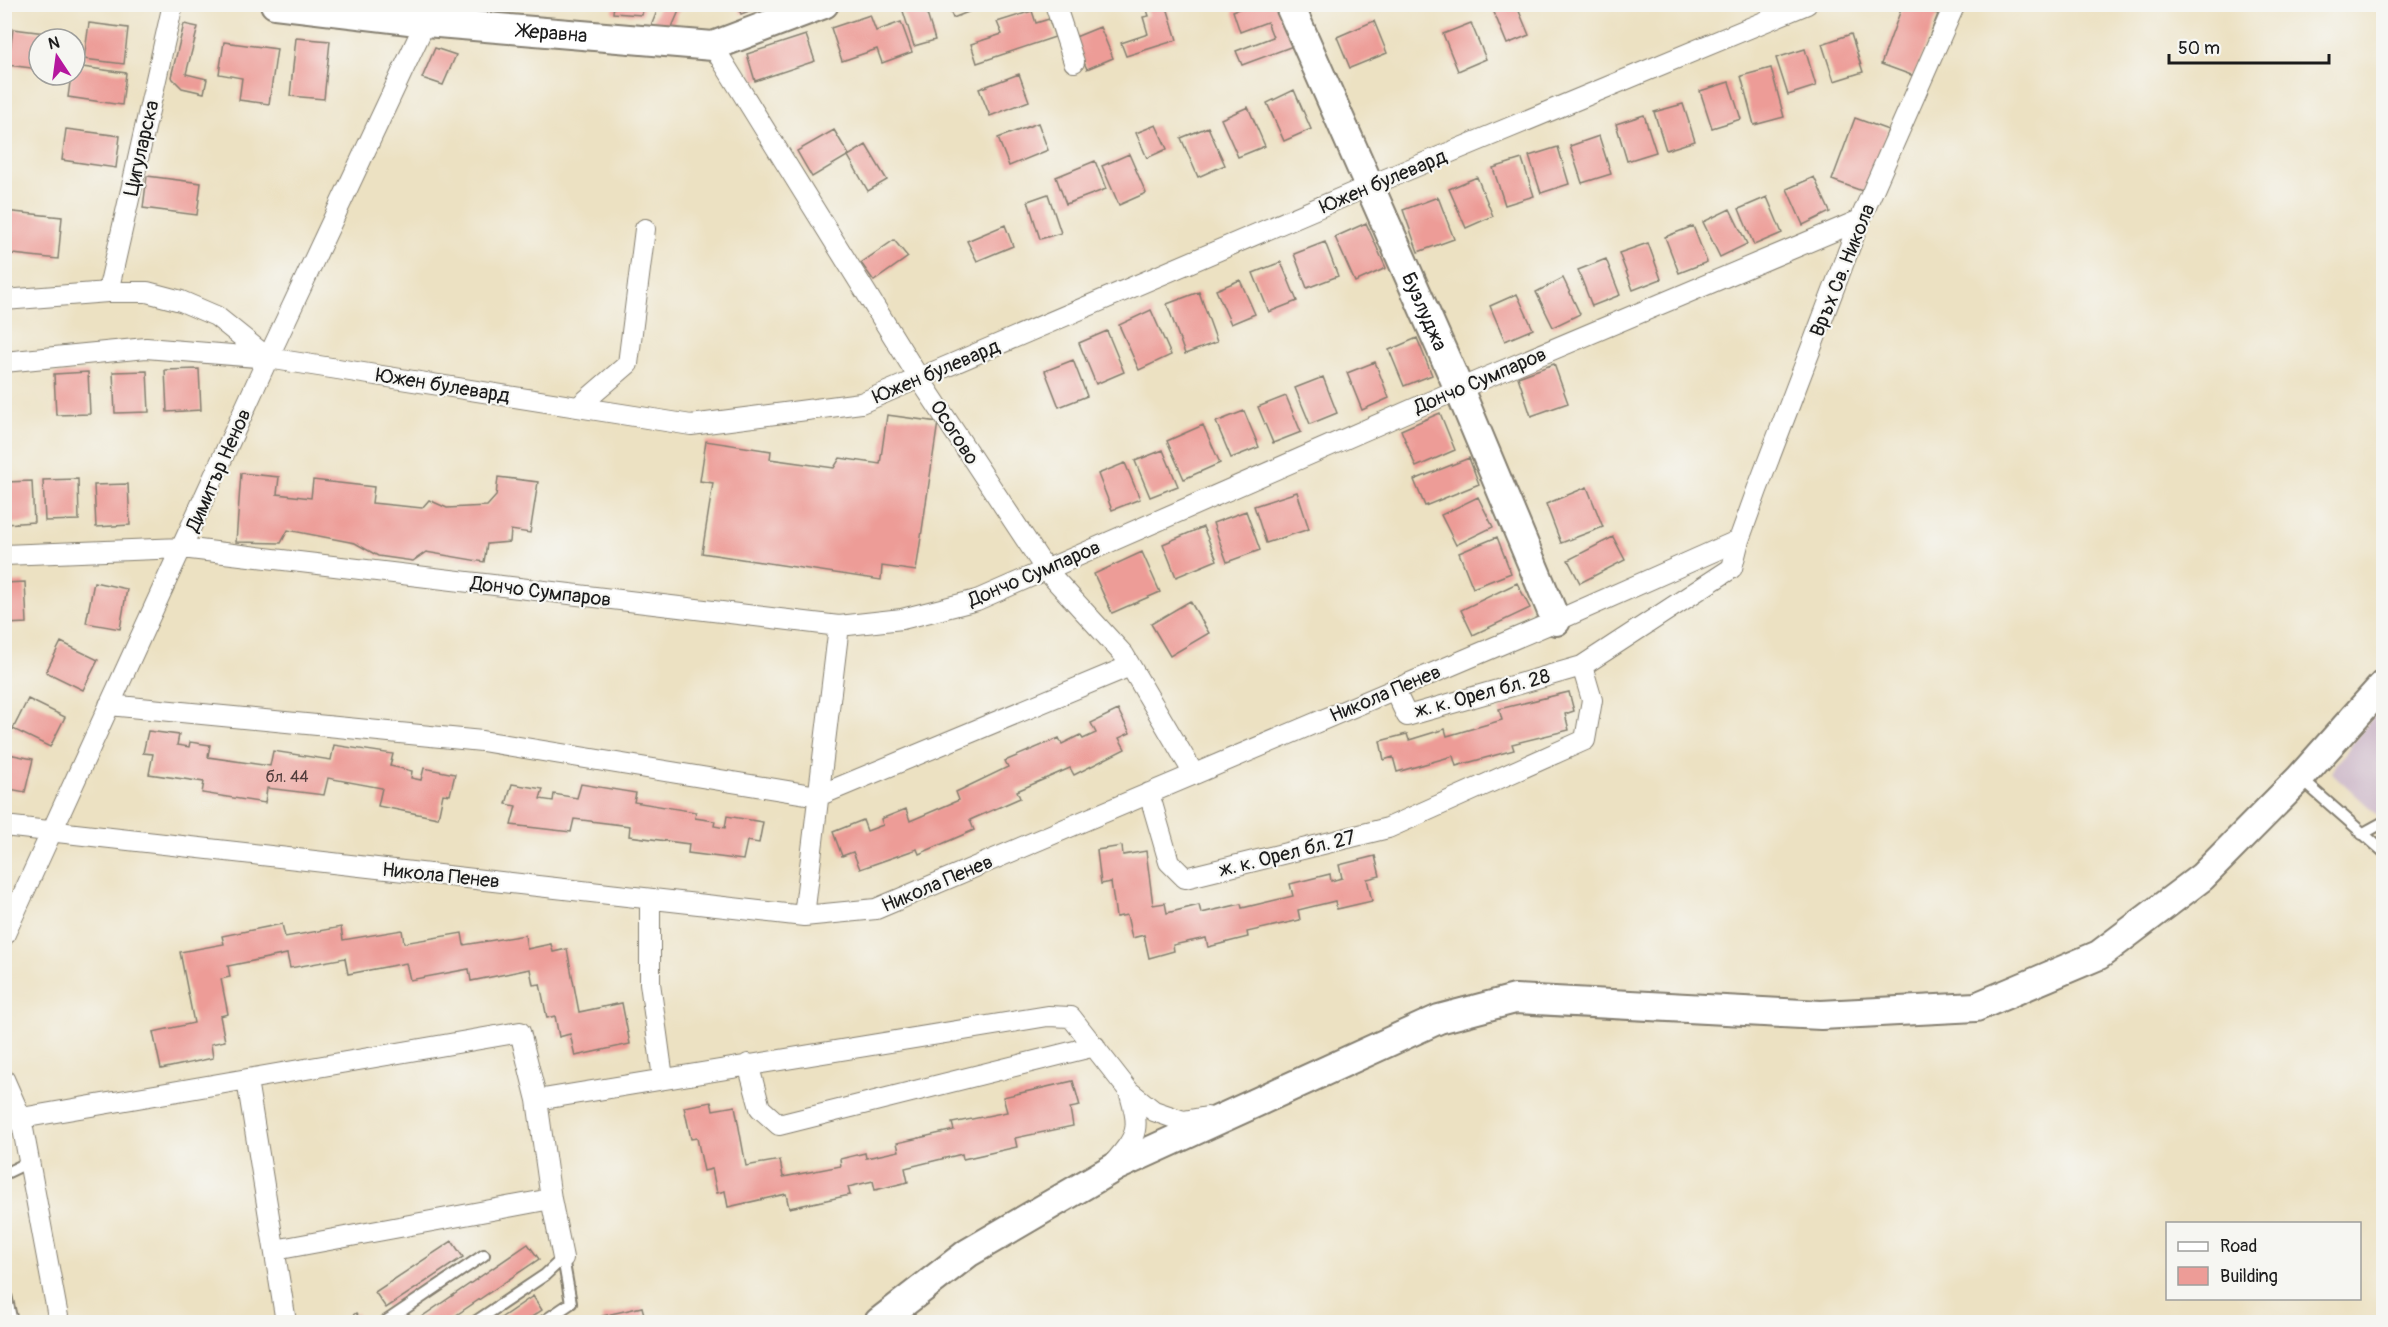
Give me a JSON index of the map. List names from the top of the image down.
{
  "streets": {
    "street": [
      "Жеравна",
      "Цигуларска",
      "Южен булевард",
      "Връх Св. Никола",
      "Бузлуджа",
      "Дончо Сумпаров",
      "Осогово",
      "Димитър Ненов",
      "Никола Пенев",
      "ж. к. Орел бл. 28",
      "ж. к. Орел бл. 27"
    ]
  },
  "crossings": [
    ["Жеравна", "Осогово"],
    ["Жеравна", "Димитър Ненов"],
    ["Южен булевард", "Бузлуджа"],
    ["Южен булевард", "Осогово"],
    ["Южен булевард", "Димитър Ненов"],
    ["Връх Св. Никола", "Дончо Сумпаров"],
    ["Връх Св. Никола", "Никола Пенев"],
    ["Връх Св. Никола", "ж. к. Орел бл. 28"],
    ["Връх Св. Никола", "ж. к. Орел бл. 27"],
    ["Бузлуджа", "Дончо Сумпаров"],
    ["Бузлуджа", "Никола Пенев"],
    ["Дончо Сумпаров", "Осогово"],
    ["Дончо Сумпаров", "Димитър Ненов"],
    ["Осогово", "Никола Пенев"],
    ["Димитър Ненов", "Никола Пенев"],
    ["Никола Пенев", "ж. к. Орел бл. 28"],
    ["Никола Пенев", "ж. к. Орел бл. 27"],
    ["ж. к. Орел бл. 28", "ж. к. Орел бл. 27"]
  ],
  "house_numbers": ["бл. 44"],
  "legend": ["Road", "Building"],
  "scale_bar": "50 m",
  "north": "top"
}
